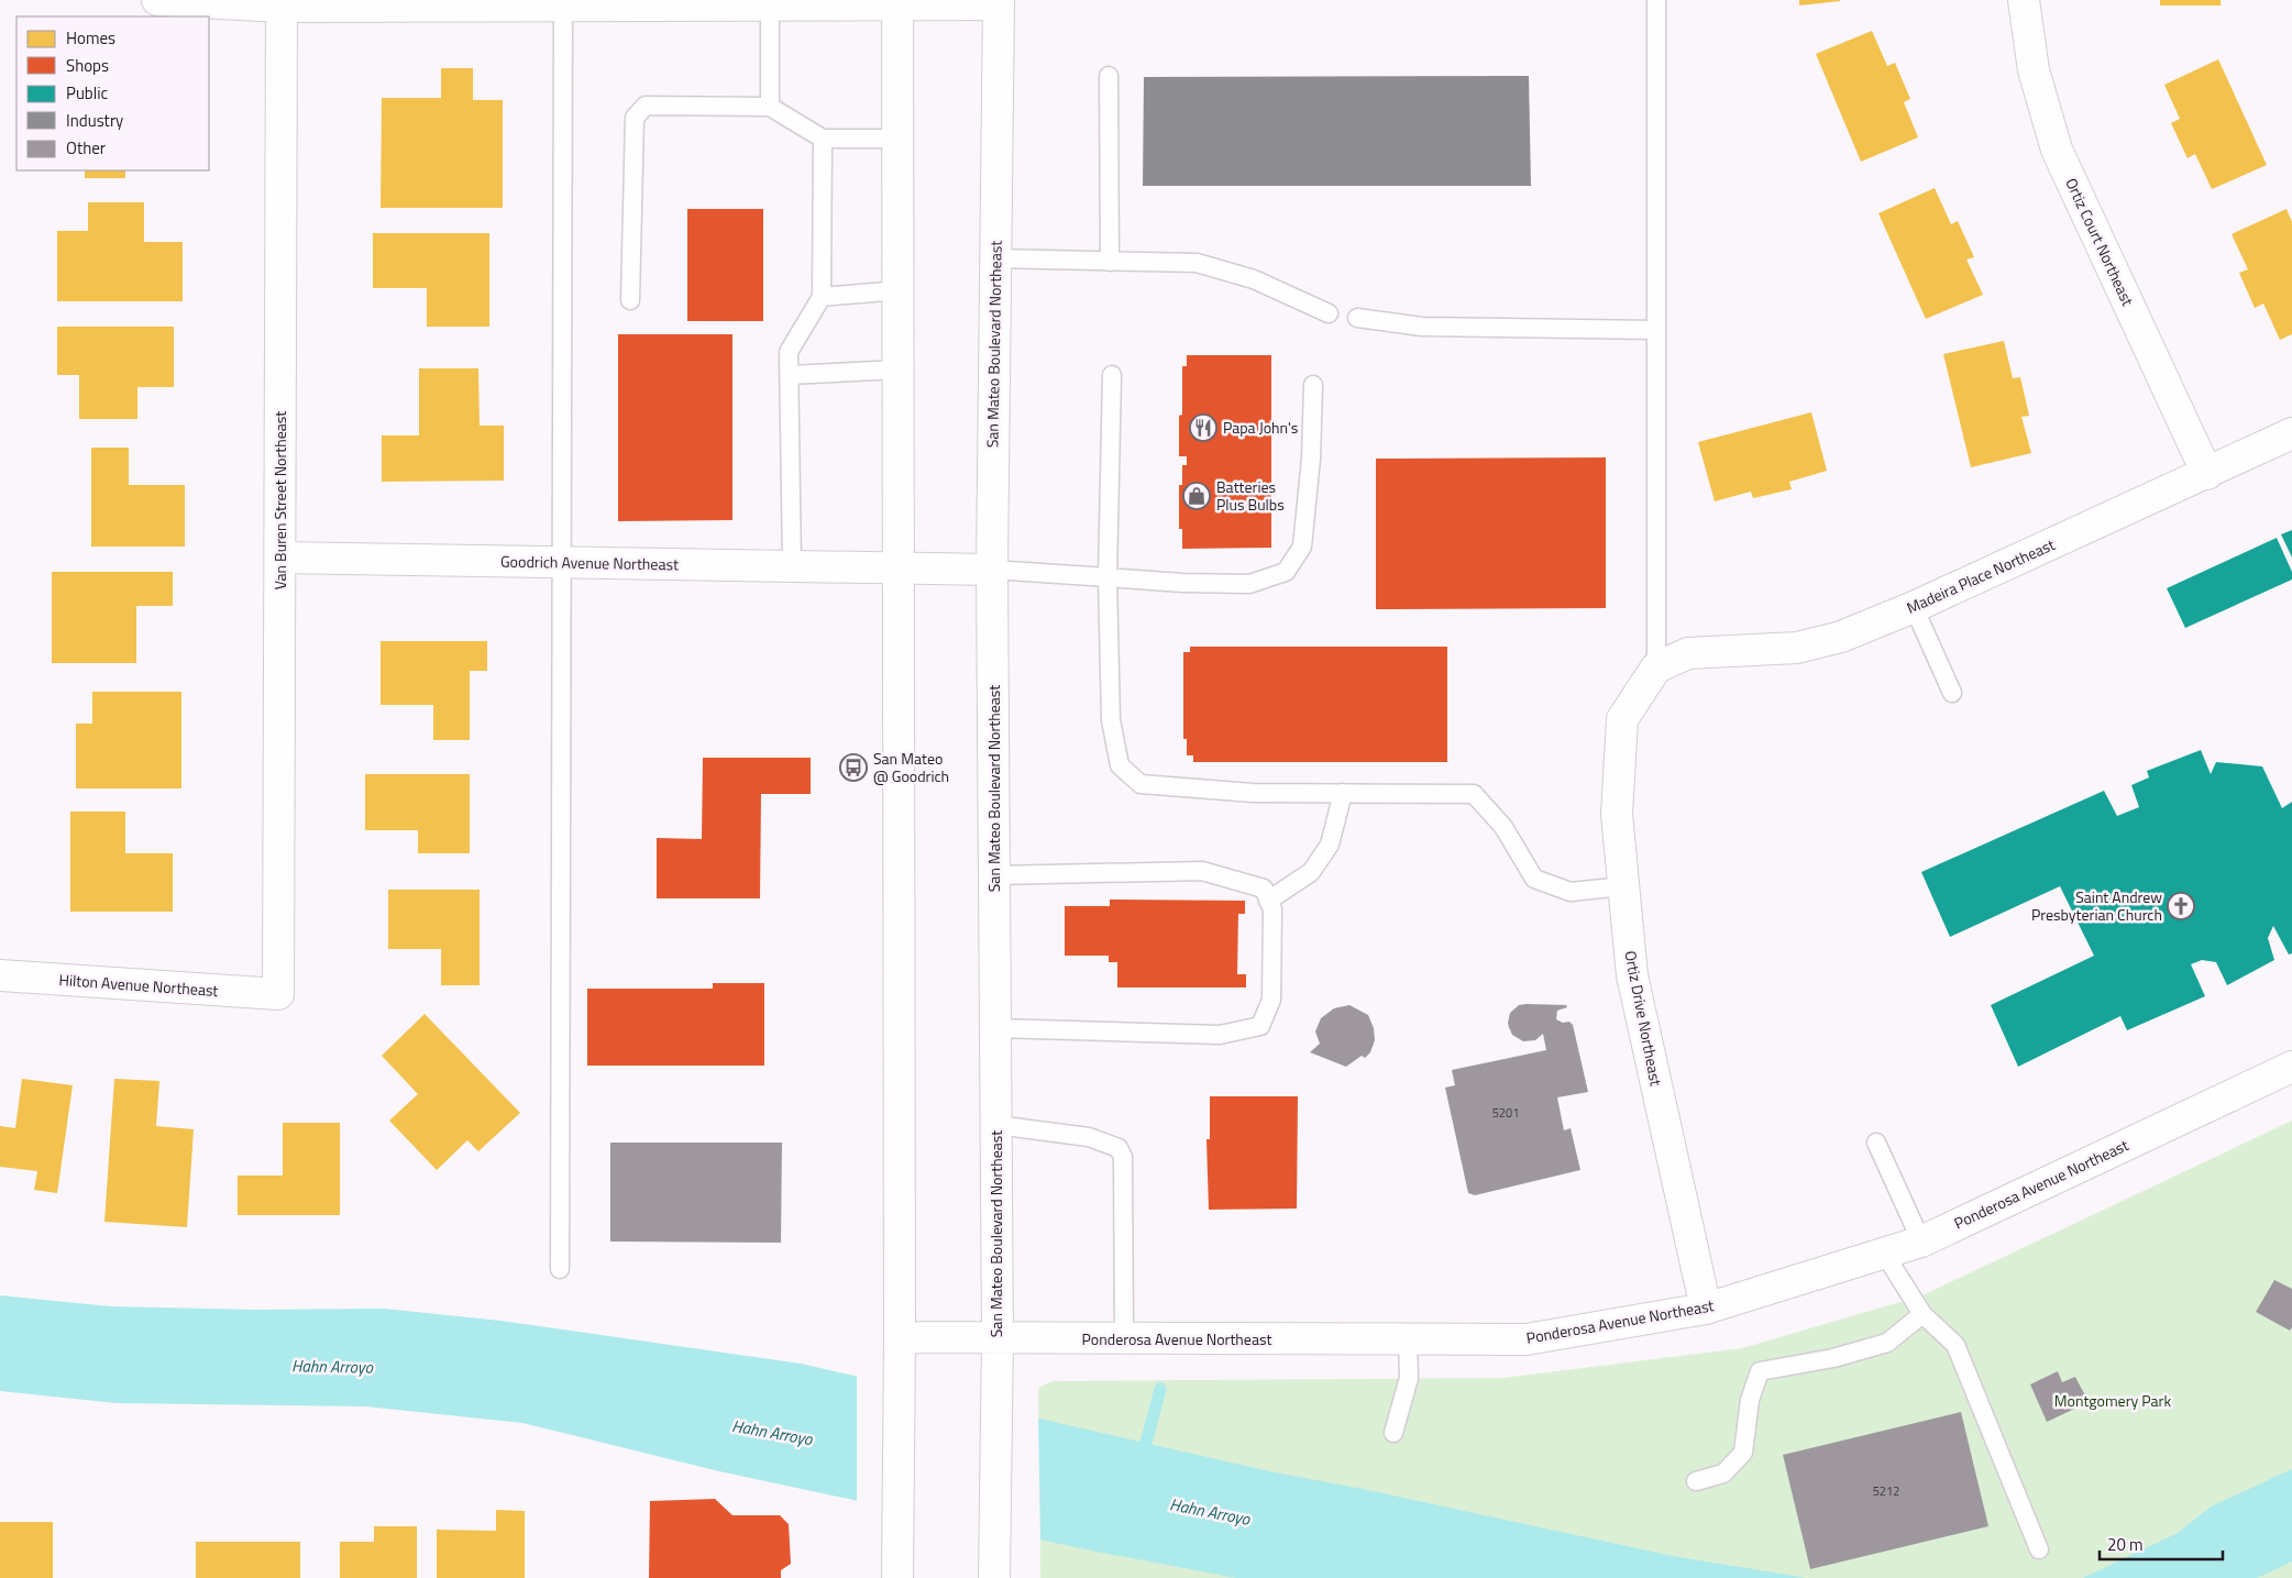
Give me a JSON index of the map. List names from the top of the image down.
{
  "streets": {
    "street": [
      "Ortiz Court Northeast",
      "San Mateo Boulevard Northeast",
      "Van Buren Street Northeast",
      "Goodrich Avenue Northeast",
      "Madeira Place Northeast",
      "Hilton Avenue Northeast",
      "Ortiz Drive Northeast",
      "Ponderosa Avenue Northeast"
    ]
  },
  "crossings": [
    ["Ortiz Court Northeast", "Madeira Place Northeast"],
    ["San Mateo Boulevard Northeast", "Goodrich Avenue Northeast"],
    ["San Mateo Boulevard Northeast", "Ponderosa Avenue Northeast"],
    ["Van Buren Street Northeast", "Goodrich Avenue Northeast"],
    ["Van Buren Street Northeast", "Hilton Avenue Northeast"],
    ["Madeira Place Northeast", "Ortiz Drive Northeast"],
    ["Ortiz Drive Northeast", "Ponderosa Avenue Northeast"]
  ],
  "water": ["Hahn Arroyo"],
  "parks": ["Montgomery Park"],
  "places": {
    "restaurant": ["Papa John's"],
    "shop": ["Batteries Plus Bulbs"],
    "bus stop": ["San Mateo @ Goodrich"],
    "church": ["Saint Andrew Presbyterian Church"]
  },
  "house_numbers": ["5201", "5212"],
  "legend": [
    "Homes",
    "Shops",
    "Public",
    "Industry",
    "Other"
  ],
  "scale_bar": "20 m"
}
